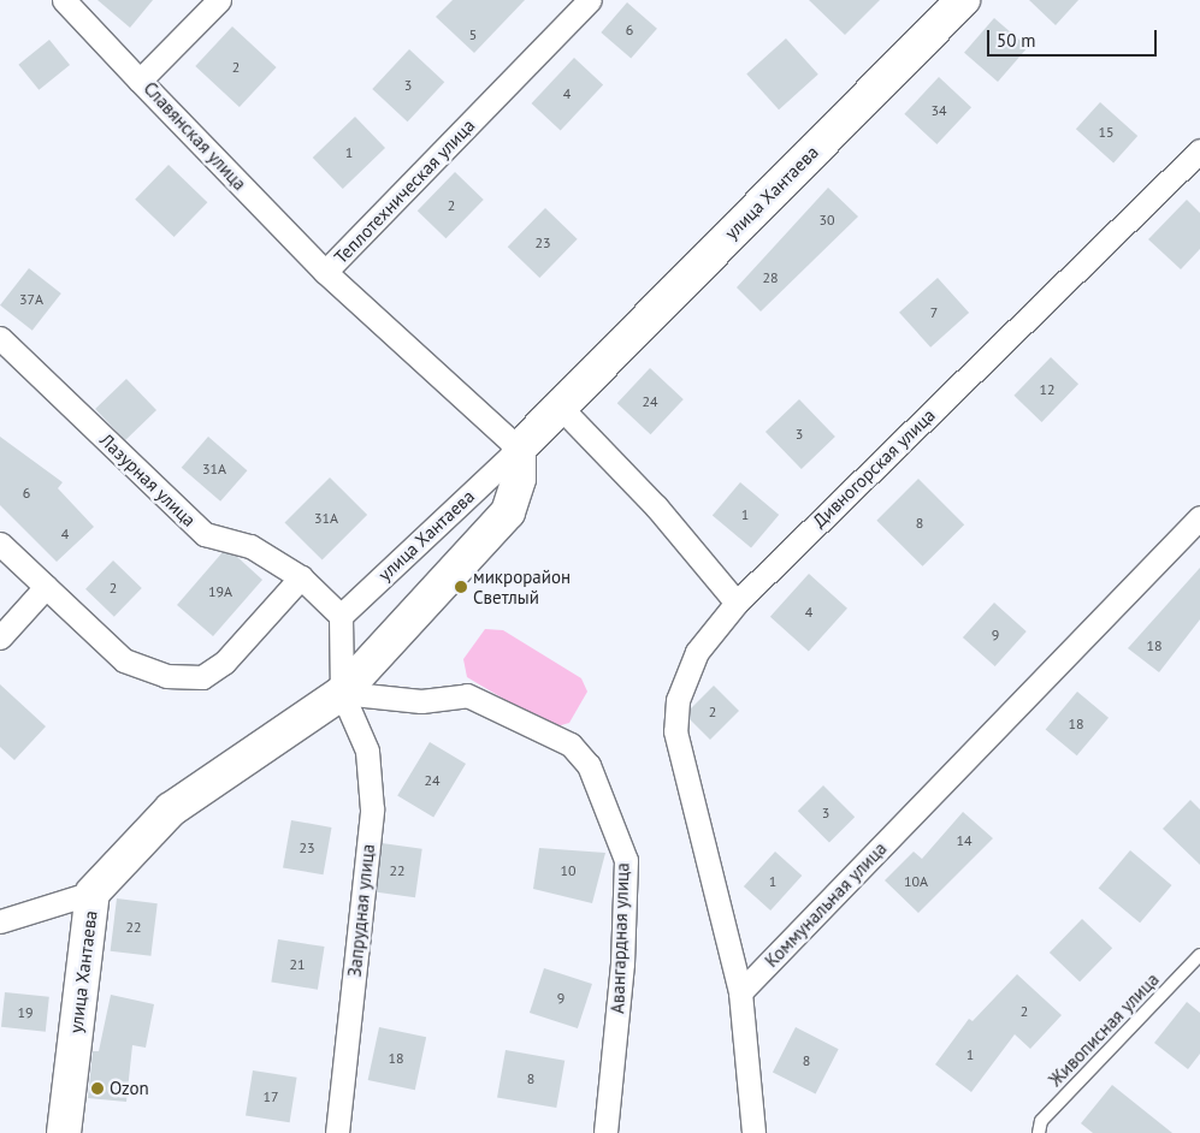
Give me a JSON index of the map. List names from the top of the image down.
{
  "streets": {
    "street": [
      "Славянская улица",
      "Теплотехническая улица",
      "улица Хантаева",
      "Дивногорская улица",
      "Лазурная улица",
      "Коммунальная улица",
      "Запрудная улица",
      "Авангардная улица"
    ],
    "lane": ["Живописная улица"]
  },
  "crossings": [
    ["Славянская улица", "Теплотехническая улица"],
    ["Теплотехническая улица", "улица Хантаева"],
    ["улица Хантаева", "Лазурная улица"],
    ["улица Хантаева", "Запрудная улица"],
    ["улица Хантаева", "Авангардная улица"],
    ["Запрудная улица", "Авангардная улица"]
  ],
  "places": ["микрорайон Светлый", "Ozon"],
  "house_numbers": [
    "6",
    "5",
    "2",
    "3",
    "4",
    "34",
    "15",
    "1",
    "2",
    "30",
    "23",
    "28",
    "37А",
    "7",
    "12",
    "24",
    "3",
    "31А",
    "6",
    "1",
    "31А",
    "8",
    "4",
    "2",
    "19А",
    "4",
    "9",
    "18",
    "2",
    "18",
    "24",
    "3",
    "14",
    "23",
    "22",
    "10",
    "1",
    "10А",
    "22",
    "21",
    "9",
    "2",
    "19",
    "1",
    "18",
    "8",
    "8",
    "17"
  ],
  "scale_bar": "50 m"
}
